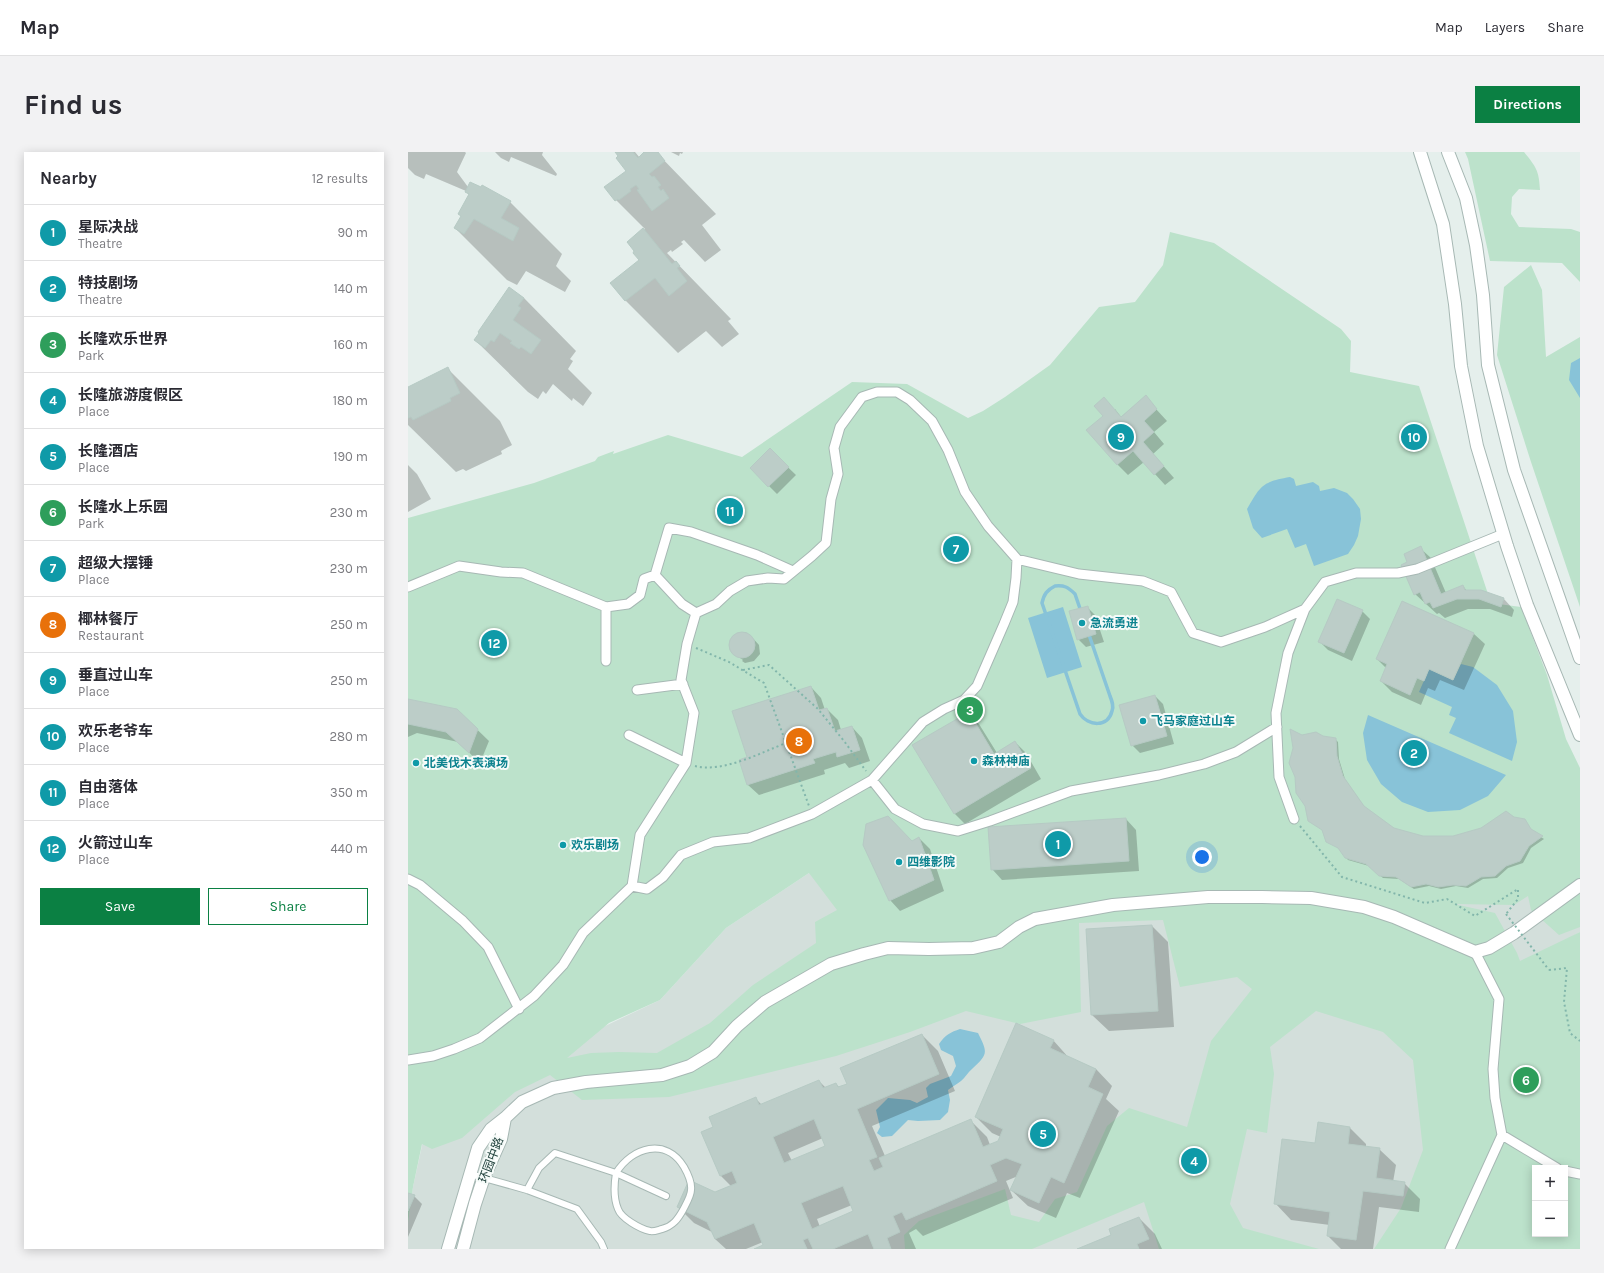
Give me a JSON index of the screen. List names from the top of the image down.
{
  "streets": {
    "street": ["环园中路"]
  },
  "places": [
    "急流勇进",
    "飞马家庭过山车",
    "森林神庙",
    "北美伐木表演场",
    "欢乐剧场",
    "四维影院"
  ],
  "page": {
    "header": "Map",
    "nav": ["Map", "Layers", "Share"],
    "buttons": [
      "Directions",
      ["Save", "Share"]
    ],
    "title": "Find us",
    "heading": ["Nearby", "12 results"],
    "list": [
      {
        "mark": "1",
        "name": "星际决战",
        "note": "Theatre",
        "value": "90 m"
      },
      {
        "mark": "2",
        "name": "特技剧场",
        "note": "Theatre",
        "value": "140 m"
      },
      {
        "mark": "3",
        "name": "长隆欢乐世界",
        "note": "Park",
        "value": "160 m"
      },
      {
        "mark": "4",
        "name": "长隆旅游度假区",
        "note": "Place",
        "value": "180 m"
      },
      {
        "mark": "5",
        "name": "长隆酒店",
        "note": "Place",
        "value": "190 m"
      },
      {
        "mark": "6",
        "name": "长隆水上乐园",
        "note": "Park",
        "value": "230 m"
      },
      {
        "mark": "7",
        "name": "超级大摆锤",
        "note": "Place",
        "value": "230 m"
      },
      {
        "mark": "8",
        "name": "椰林餐厅",
        "note": "Restaurant",
        "value": "250 m"
      },
      {
        "mark": "9",
        "name": "垂直过山车",
        "note": "Place",
        "value": "250 m"
      },
      {
        "mark": "10",
        "name": "欢乐老爷车",
        "note": "Place",
        "value": "280 m"
      },
      {
        "mark": "11",
        "name": "自由落体",
        "note": "Place",
        "value": "350 m"
      },
      {
        "mark": "12",
        "name": "火箭过山车",
        "note": "Place",
        "value": "440 m"
      }
    ],
    "pins": [
      "9",
      "10",
      "11",
      "7",
      "12",
      "3",
      "8",
      "2",
      "1",
      "6",
      "5",
      "4"
    ],
    "map_buttons": ["+", "−"]
  }
}
